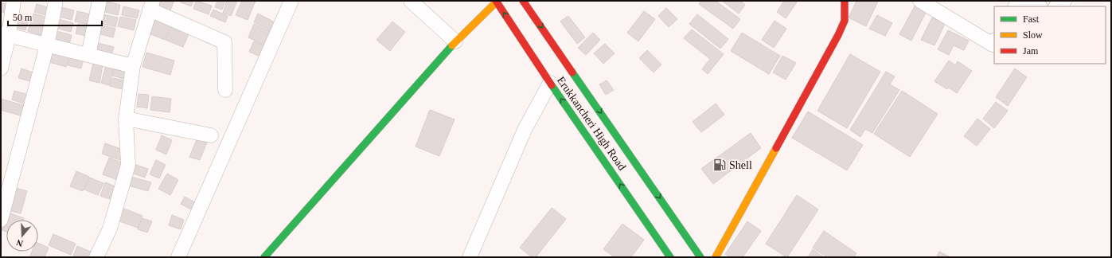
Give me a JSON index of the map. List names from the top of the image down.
{
  "streets": {
    "street": ["Erukkancheri High Road"]
  },
  "places": {
    "fuel station": ["Shell"]
  },
  "legend": ["Fast", "Slow", "Jam"],
  "scale_bar": "50 m",
  "north": "bottom"
}
